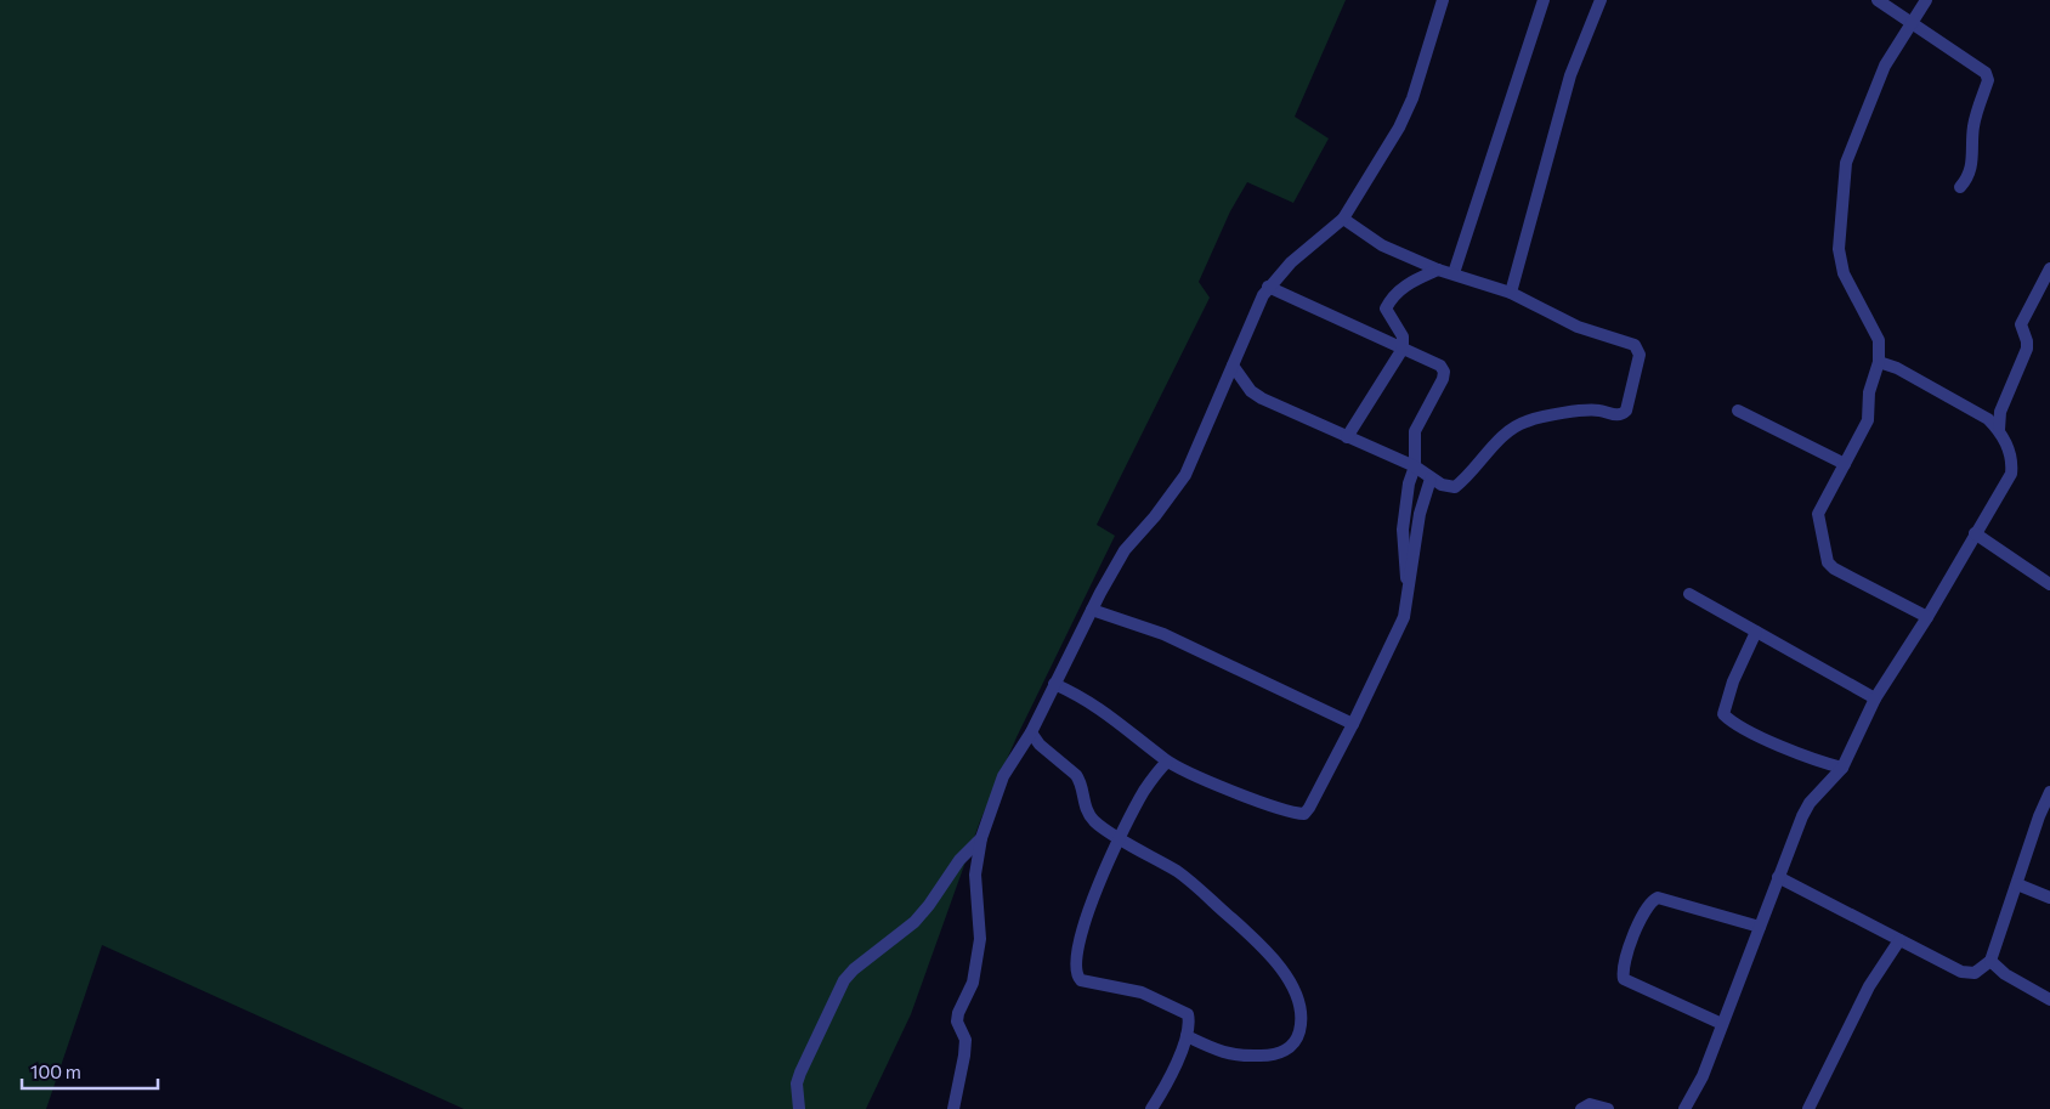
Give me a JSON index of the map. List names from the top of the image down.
{
  "scale_bar": "100 m"
}
